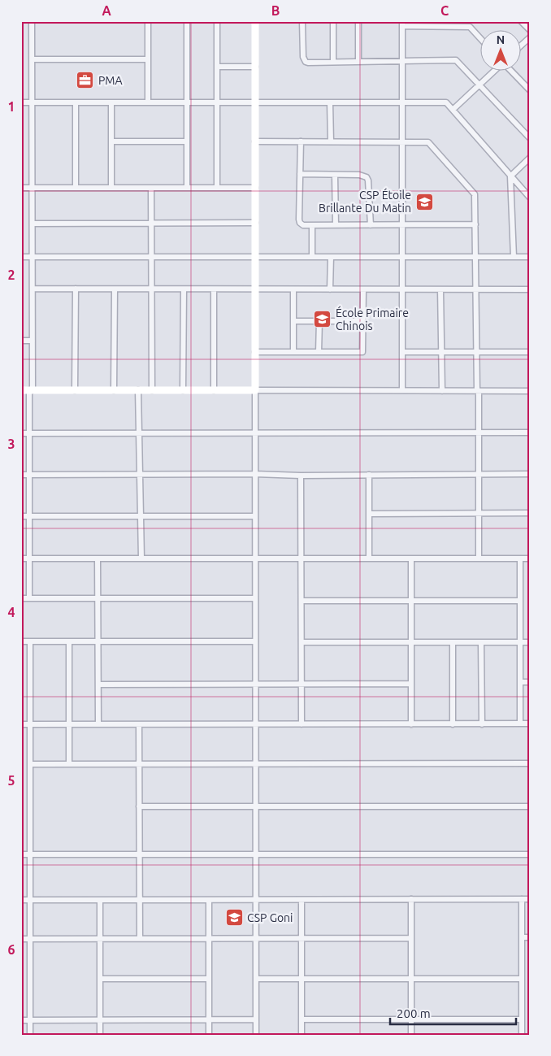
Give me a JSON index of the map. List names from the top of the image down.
{
  "places": {
    "office": ["PMA"],
    "school or university": ["CSP Étoile Brillante Du Matin", "École Primaire Chinois", "CSP Goni"]
  },
  "scale_bar": "200 m",
  "north": "top",
  "grid": {
    "columns": ["A", "B", "C"],
    "rows": [
      "1",
      "2",
      "3",
      "4",
      "5",
      "6"
    ]
  }
}
